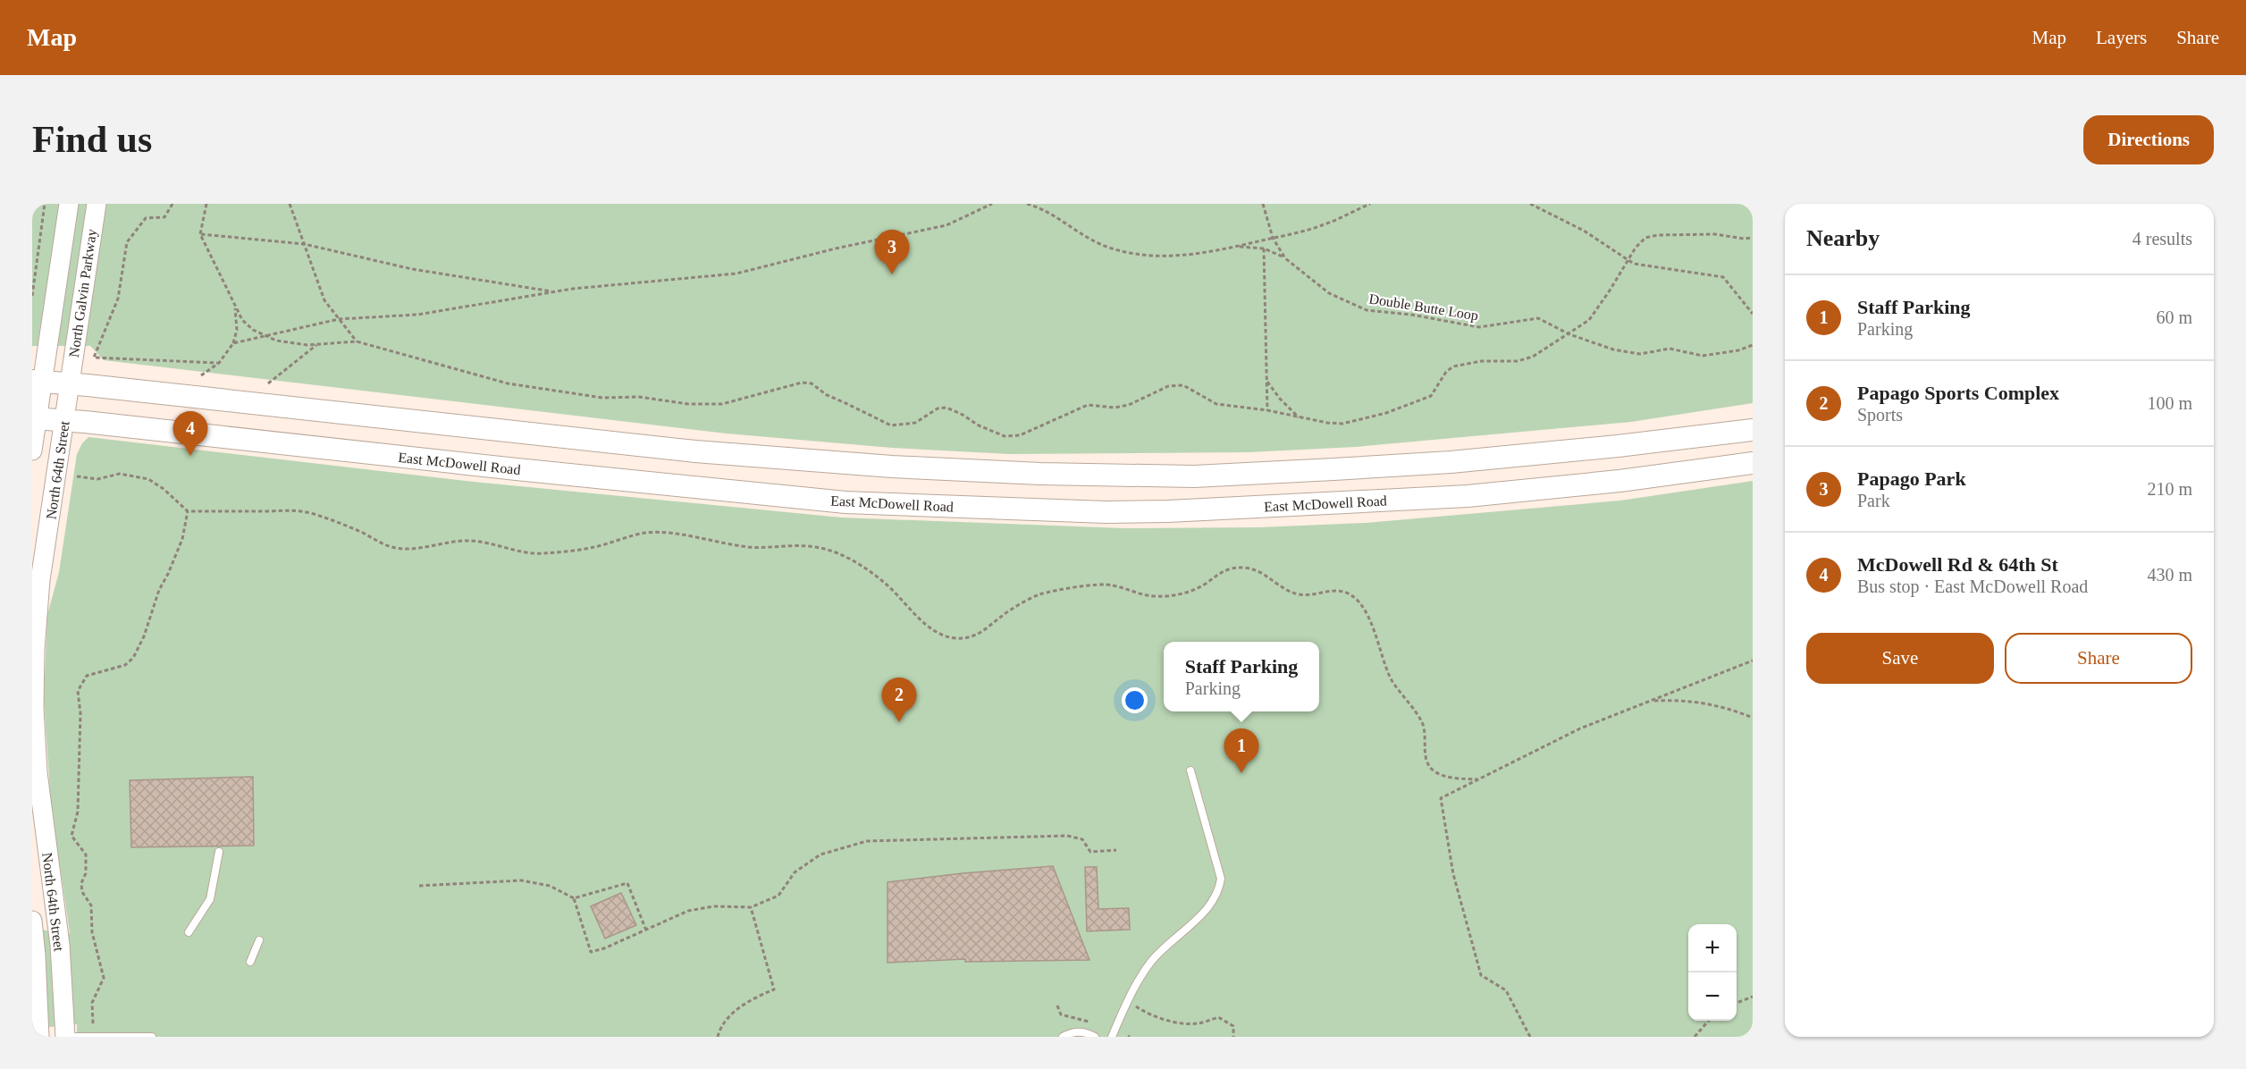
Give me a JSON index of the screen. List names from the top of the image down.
{
  "streets": {
    "main road": ["North Galvin Parkway", "East McDowell Road", "North 64th Street"],
    "path": ["Double Butte Loop"]
  },
  "crossings": [
    ["North Galvin Parkway", "North 64th Street"],
    ["East McDowell Road", "North 64th Street"]
  ],
  "page": {
    "header": "Map",
    "nav": ["Map", "Layers", "Share"],
    "buttons": [
      "Directions",
      ["Save", "Share"]
    ],
    "title": "Find us",
    "heading": ["Nearby", "4 results"],
    "pins": [
      "3",
      "4",
      "2",
      "1"
    ],
    "list": [
      {
        "mark": "1",
        "name": "Staff Parking",
        "note": "Parking",
        "value": "60 m"
      },
      {
        "mark": "2",
        "name": "Papago Sports Complex",
        "note": "Sports",
        "value": "100 m"
      },
      {
        "mark": "3",
        "name": "Papago Park",
        "note": "Park",
        "value": "210 m"
      },
      {
        "mark": "4",
        "name": "McDowell Rd & 64th St",
        "note": "Bus stop · East McDowell Road",
        "value": "430 m"
      }
    ],
    "popup": ["Staff Parking", "Parking"],
    "map_buttons": ["+", "−"]
  }
}
